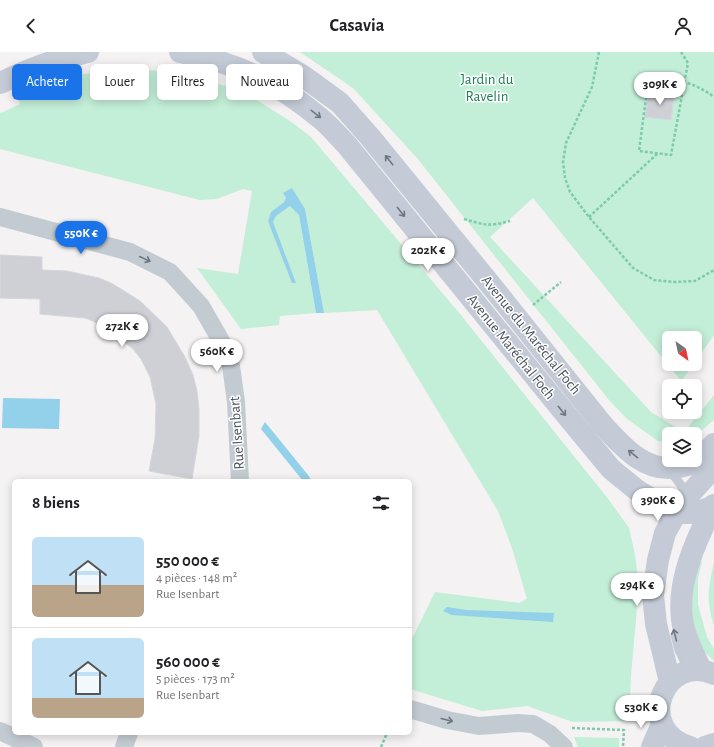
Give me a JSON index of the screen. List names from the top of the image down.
{
  "streets": {
    "main road": ["Avenue du Maréchal Foch", "Avenue Maréchal Foch"],
    "street": ["Rue Isenbart"]
  },
  "one_way": ["Avenue du Maréchal Foch", "Avenue Maréchal Foch", "Rue Isenbart"],
  "parks": ["Jardin du Ravelin"],
  "north": "bottom right",
  "page": {
    "header": "Casavia",
    "chip": [
      "Acheter",
      "Louer",
      "Filtres",
      "Nouveau"
    ],
    "price": [
      "309K €",
      "550K €",
      "202K €",
      "272K €",
      "560K €",
      "390K €",
      "294K €",
      "530K €"
    ],
    "heading": "8 biens",
    "list": [
      {
        "name": "550 000 €",
        "note": "4 pièces · 148 m² · Rue Isenbart"
      },
      {
        "name": "560 000 €",
        "note": "5 pièces · 173 m² · Rue Isenbart"
      }
    ]
  }
}
